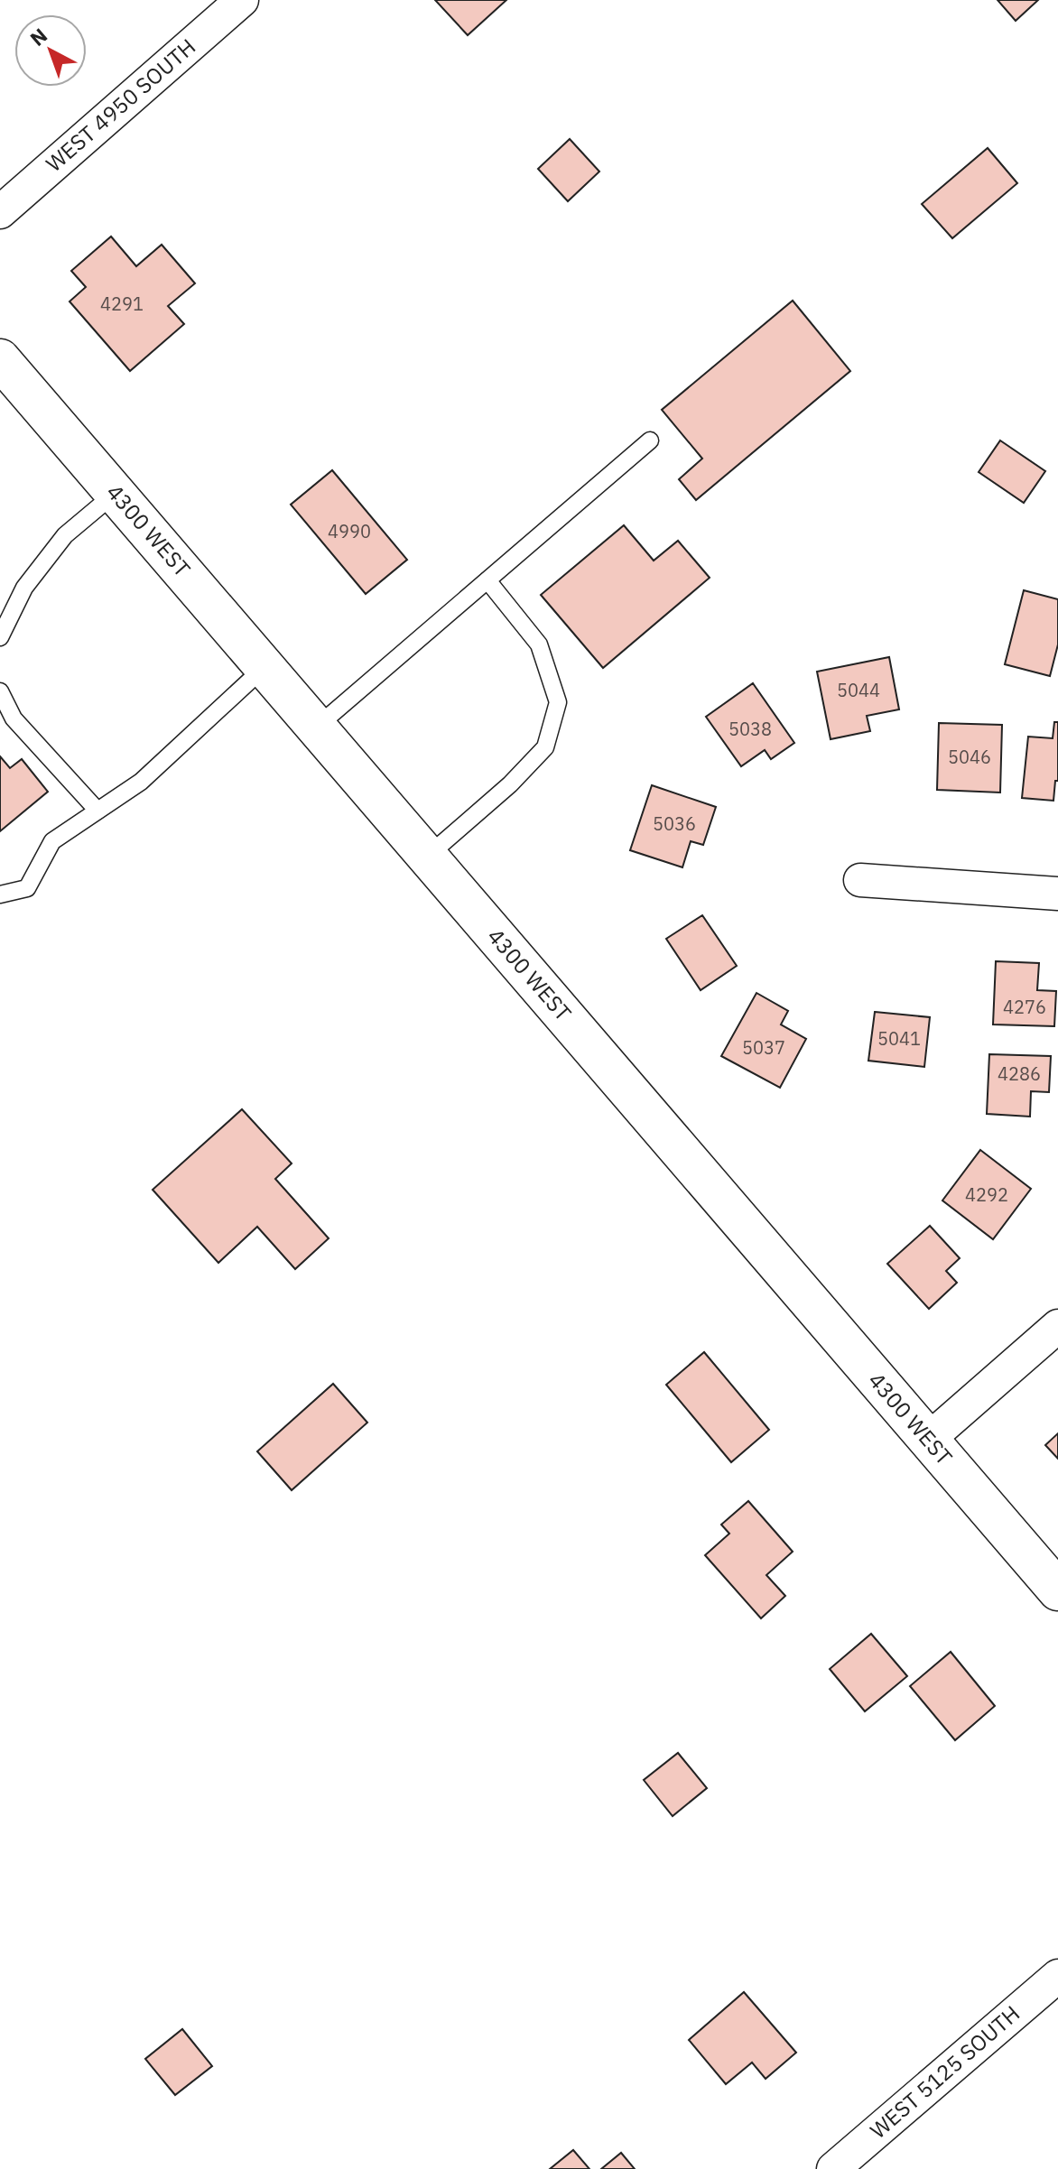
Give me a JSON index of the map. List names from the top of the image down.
{
  "streets": {
    "street": ["WEST 4950 SOUTH", "4300 WEST", "WEST 5125 SOUTH"]
  },
  "house_numbers": [
    "4291",
    "4990",
    "5044",
    "5038",
    "5046",
    "5036",
    "4276",
    "5041",
    "5037",
    "4286",
    "4292"
  ],
  "north": "top left"
}
